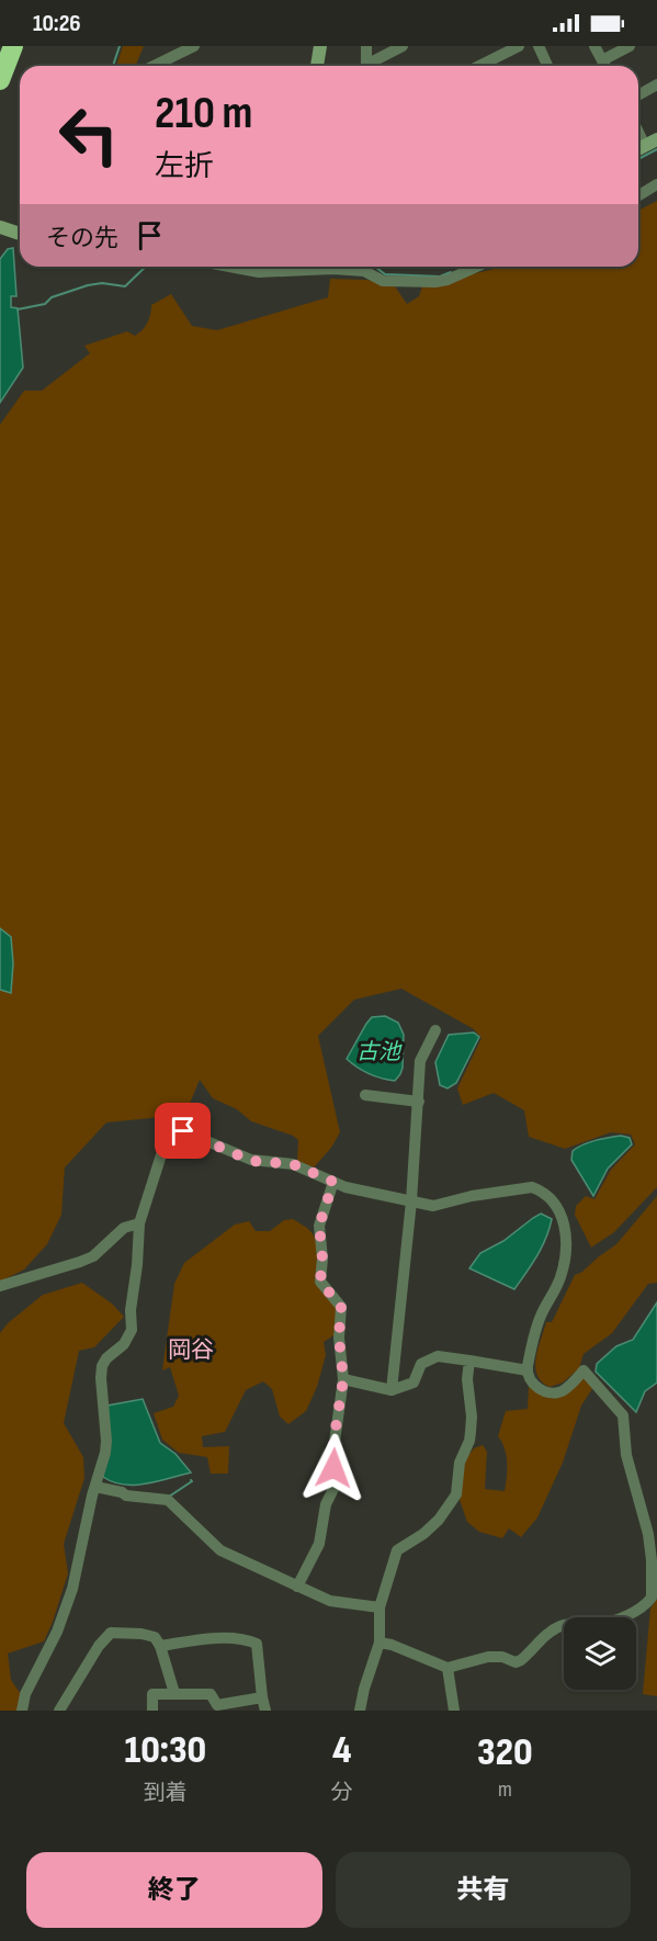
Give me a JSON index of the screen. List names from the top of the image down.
{
  "districts": ["岡谷"],
  "water": ["古池"],
  "page": {
    "status": "10:26",
    "turn": ["210 m", "左折"],
    "then": "その先",
    "eta": [
      "10:30",
      "到着",
      "4",
      "分",
      "320",
      "m"
    ],
    "buttons": ["終了", "共有"]
  }
}
